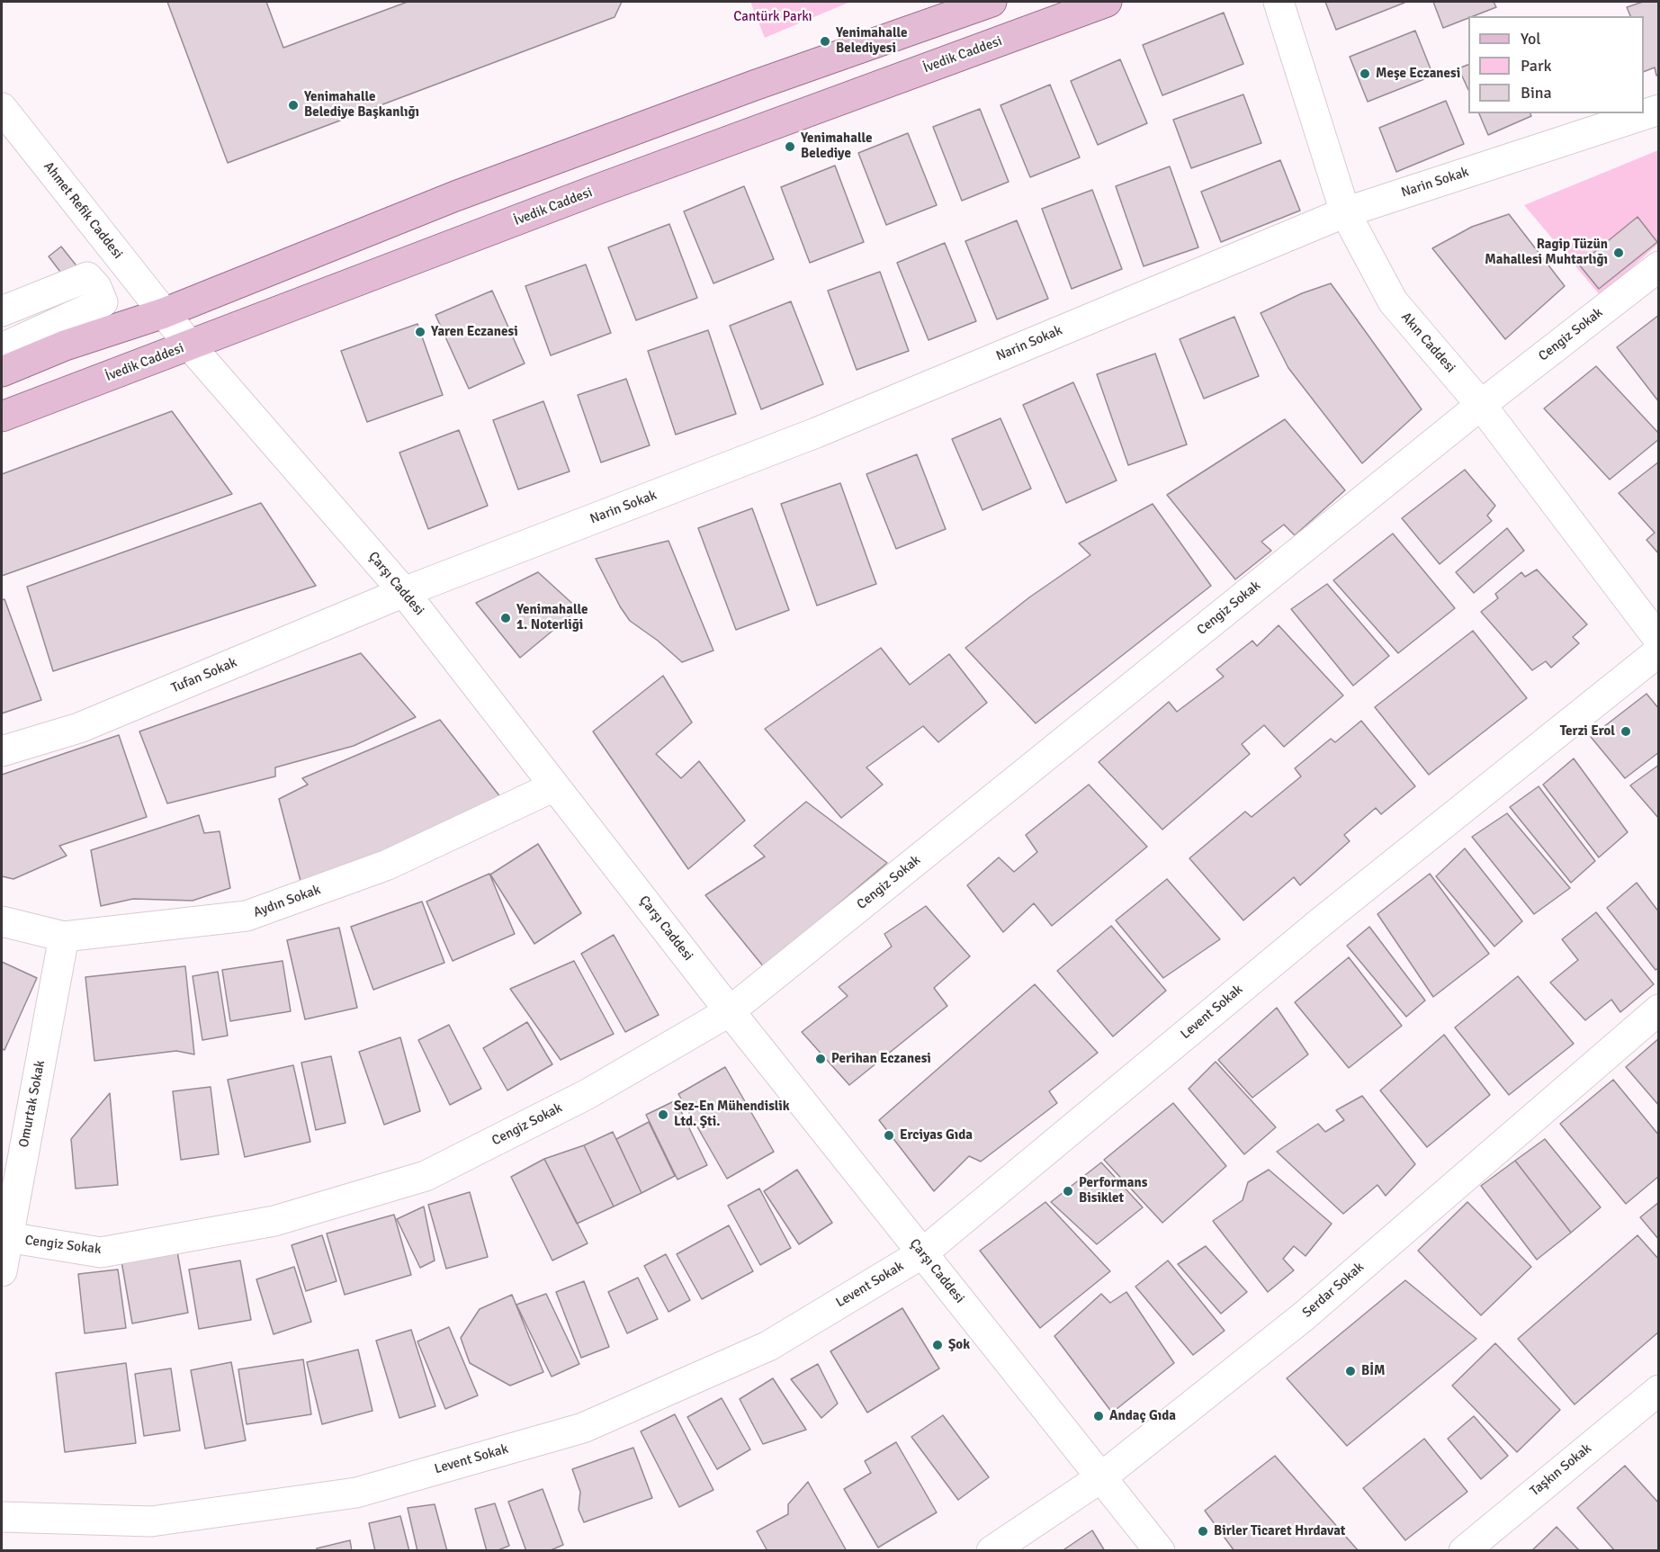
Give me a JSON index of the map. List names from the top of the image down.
{
  "streets": {
    "main road": ["İvedik Caddesi"],
    "street": [
      "Narin Sokak",
      "Ahmet Refik Caddesi",
      "Cengiz Sokak",
      "Akın Caddesi",
      "Çarşı Caddesi",
      "Tufan Sokak",
      "Aydın Sokak",
      "Levent Sokak",
      "Omurtak Sokak",
      "Serdar Sokak",
      "Taşkın Sokak"
    ]
  },
  "crossings": [
    ["İvedik Caddesi", "Çarşı Caddesi"],
    ["Narin Sokak", "Akın Caddesi"],
    ["Narin Sokak", "Çarşı Caddesi"],
    ["Narin Sokak", "Tufan Sokak"],
    ["Ahmet Refik Caddesi", "Çarşı Caddesi"],
    ["Cengiz Sokak", "Akın Caddesi"],
    ["Cengiz Sokak", "Çarşı Caddesi"],
    ["Cengiz Sokak", "Omurtak Sokak"],
    ["Çarşı Caddesi", "Tufan Sokak"],
    ["Çarşı Caddesi", "Aydın Sokak"],
    ["Çarşı Caddesi", "Levent Sokak"],
    ["Çarşı Caddesi", "Serdar Sokak"],
    ["Aydın Sokak", "Omurtak Sokak"]
  ],
  "parks": ["Cantürk Parkı"],
  "places": [
    "Yenimahalle Belediyesi",
    "Meşe Eczanesi",
    "Yenimahalle Belediye Başkanlığı",
    "Yenimahalle Belediye",
    "Ragip Tüzün Mahallesi Muhtarlığı",
    "Yaren Eczanesi",
    "Yenimahalle 1. Noterliği",
    "Terzi Erol",
    "Perihan Eczanesi",
    "Sez-En Mühendislik Ltd. Şti.",
    "Erciyas Gıda",
    "Performans Bisiklet",
    "Şok",
    "BİM",
    "Andaç Gıda",
    "Birler Ticaret Hırdavat"
  ],
  "legend": ["Yol", "Park", "Bina"]
}
